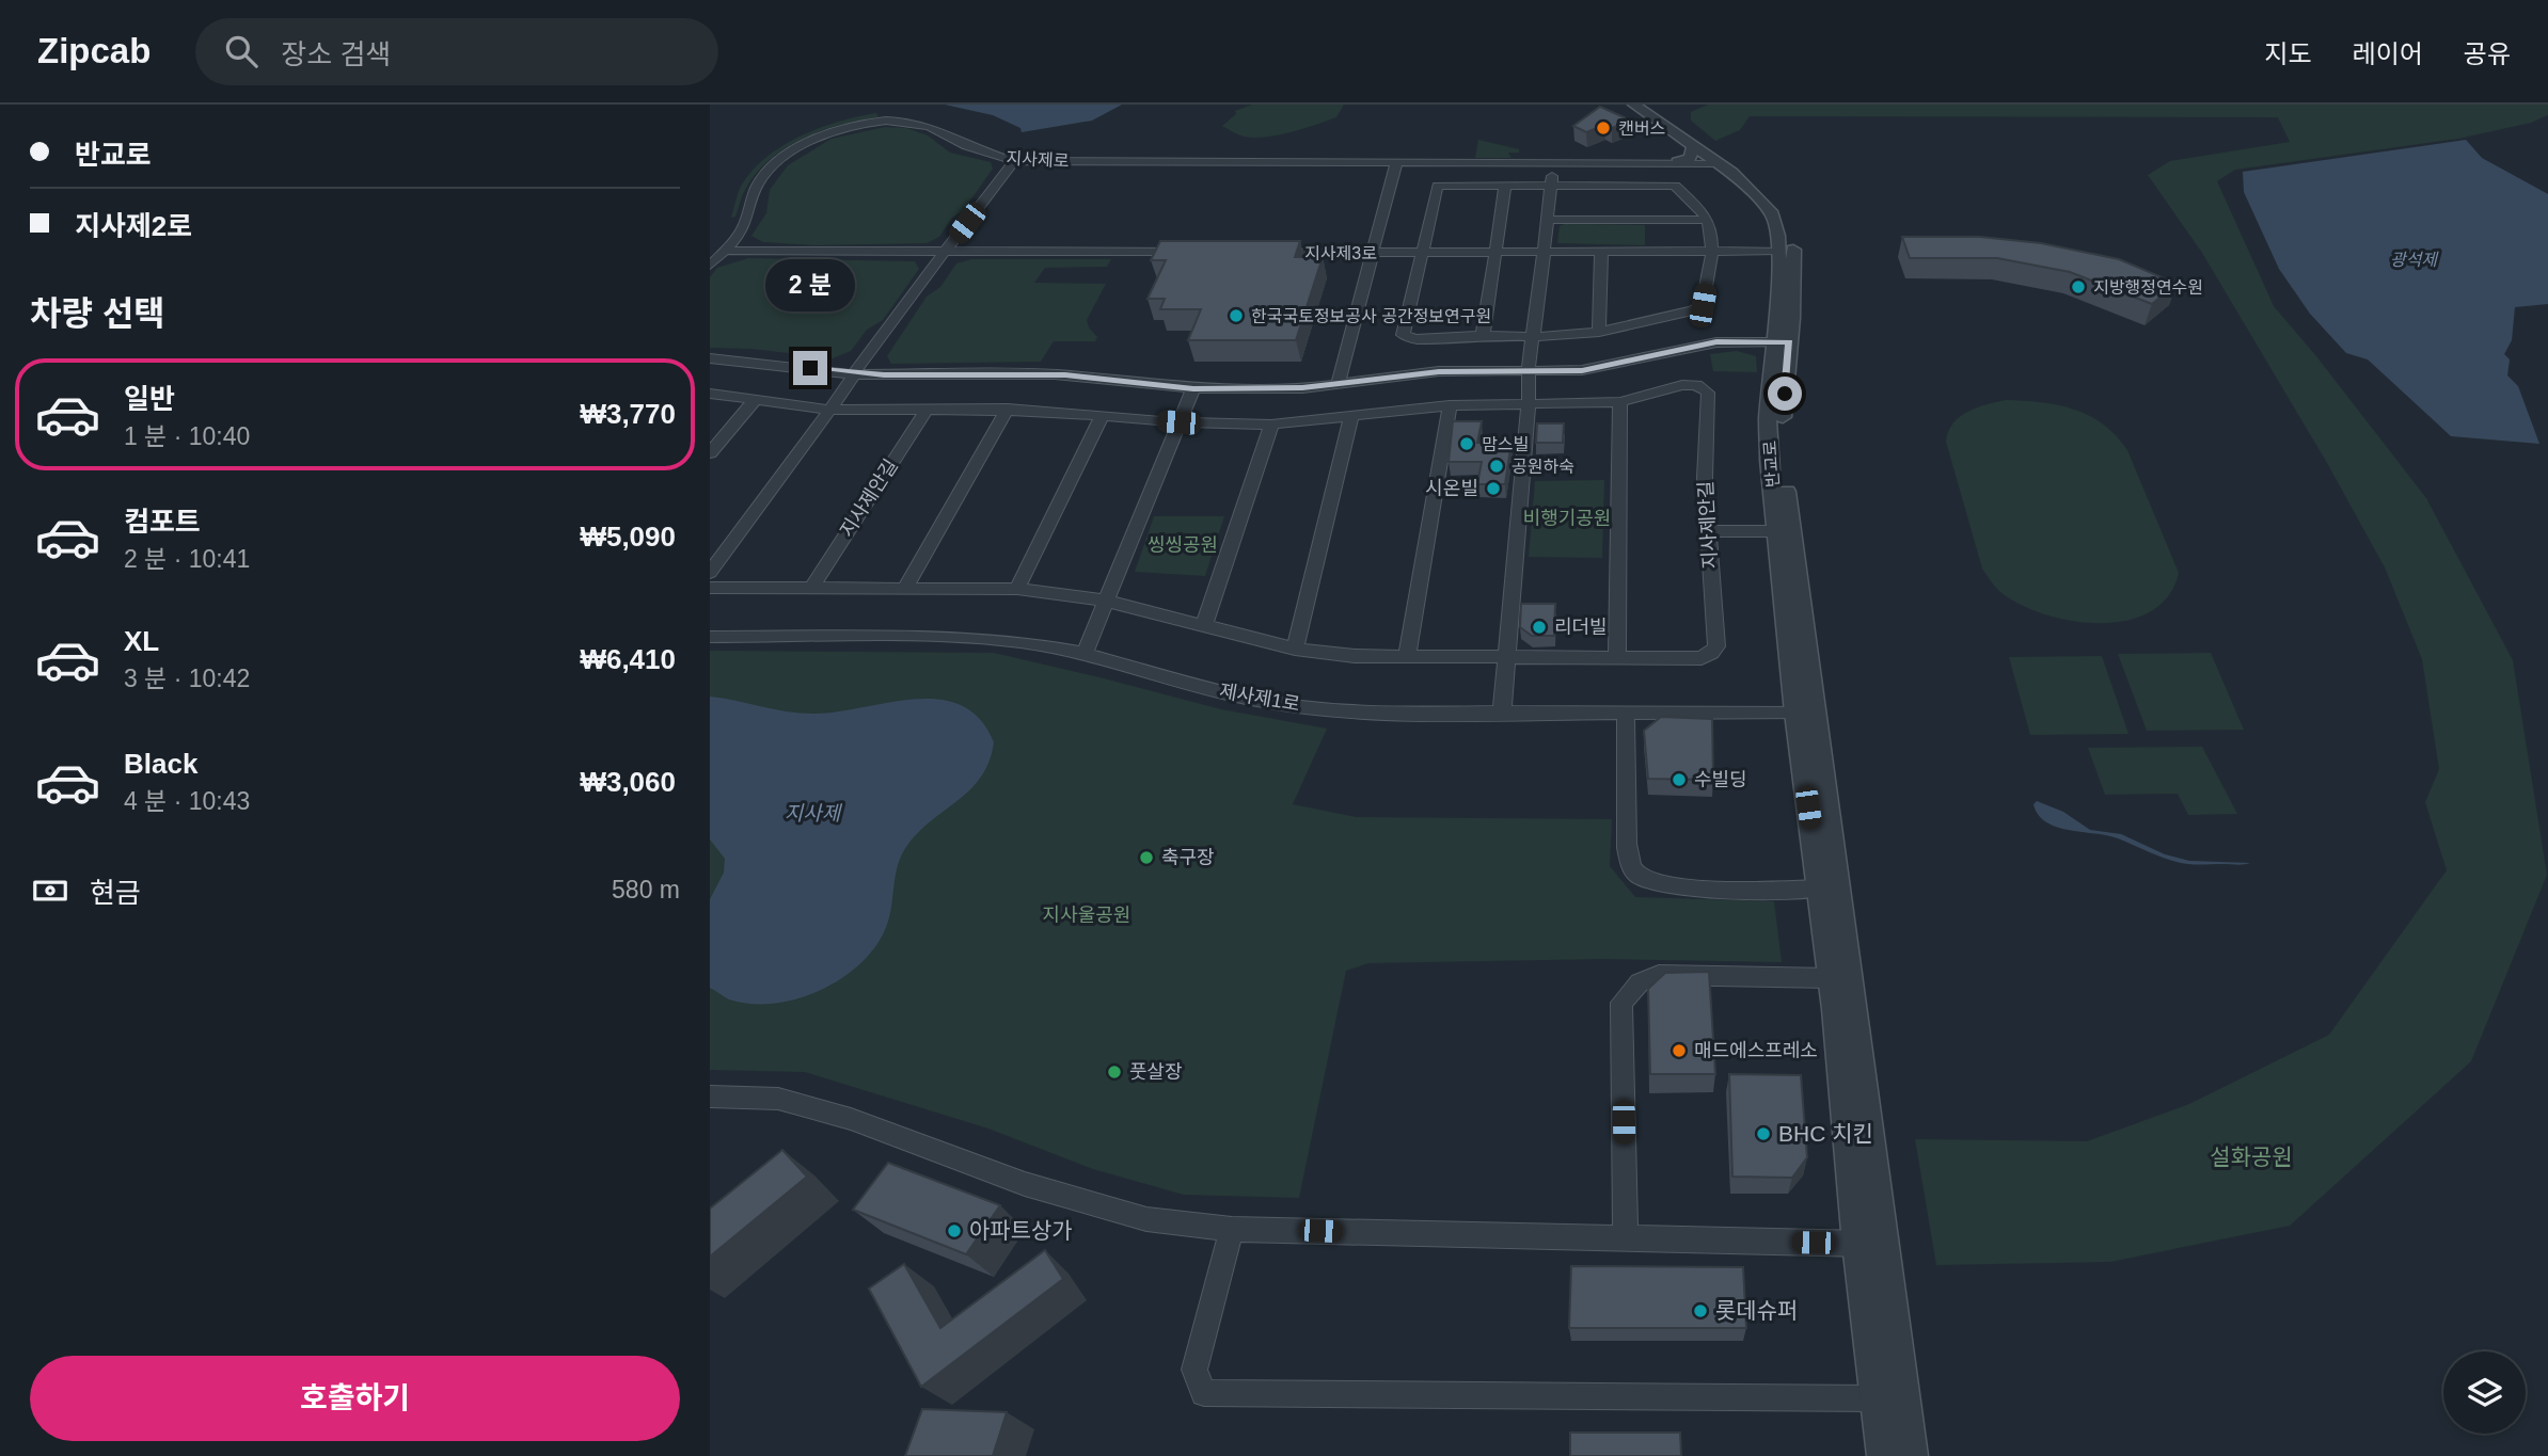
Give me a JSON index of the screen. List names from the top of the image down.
{
  "streets": {
    "street": [
      "지사제로",
      "지사제3로",
      "반교로",
      "지사제안길",
      "제사제1로"
    ]
  },
  "crossings": [
    ["지사제로", "반교로"],
    ["지사제3로", "반교로"],
    ["반교로", "제사제1로"]
  ],
  "water": ["광석제", "지사제"],
  "parks": [
    "비행기공원",
    "씽씽공원",
    "지사울공원",
    "설화공원"
  ],
  "places": [
    "캔버스",
    "지방행정연수원",
    "한국국토정보공사 공간정보연구원",
    "맘스빌",
    "공원하숙",
    "시온빌",
    "리더빌",
    "수빌딩",
    "축구장",
    "매드에스프레소",
    "풋살장",
    "BHC 치킨",
    "아파트상가",
    "롯데슈퍼"
  ],
  "page": {
    "header": "Zipcab",
    "search": "장소 검색",
    "nav": ["지도", "레이어", "공유"],
    "banner": ["반교로", "지사제2로"],
    "bubble": "2 분",
    "heading": "차량 선택",
    "list": [
      {
        "name": "일반",
        "note": "1 분 · 10:40",
        "value": "₩3,770"
      },
      {
        "name": "컴포트",
        "note": "2 분 · 10:41",
        "value": "₩5,090"
      },
      {
        "name": "XL",
        "note": "3 분 · 10:42",
        "value": "₩6,410"
      },
      {
        "name": "Black",
        "note": "4 분 · 10:43",
        "value": "₩3,060"
      }
    ],
    "pay": ["현금", "580 m"],
    "buttons": "호출하기"
  }
}
